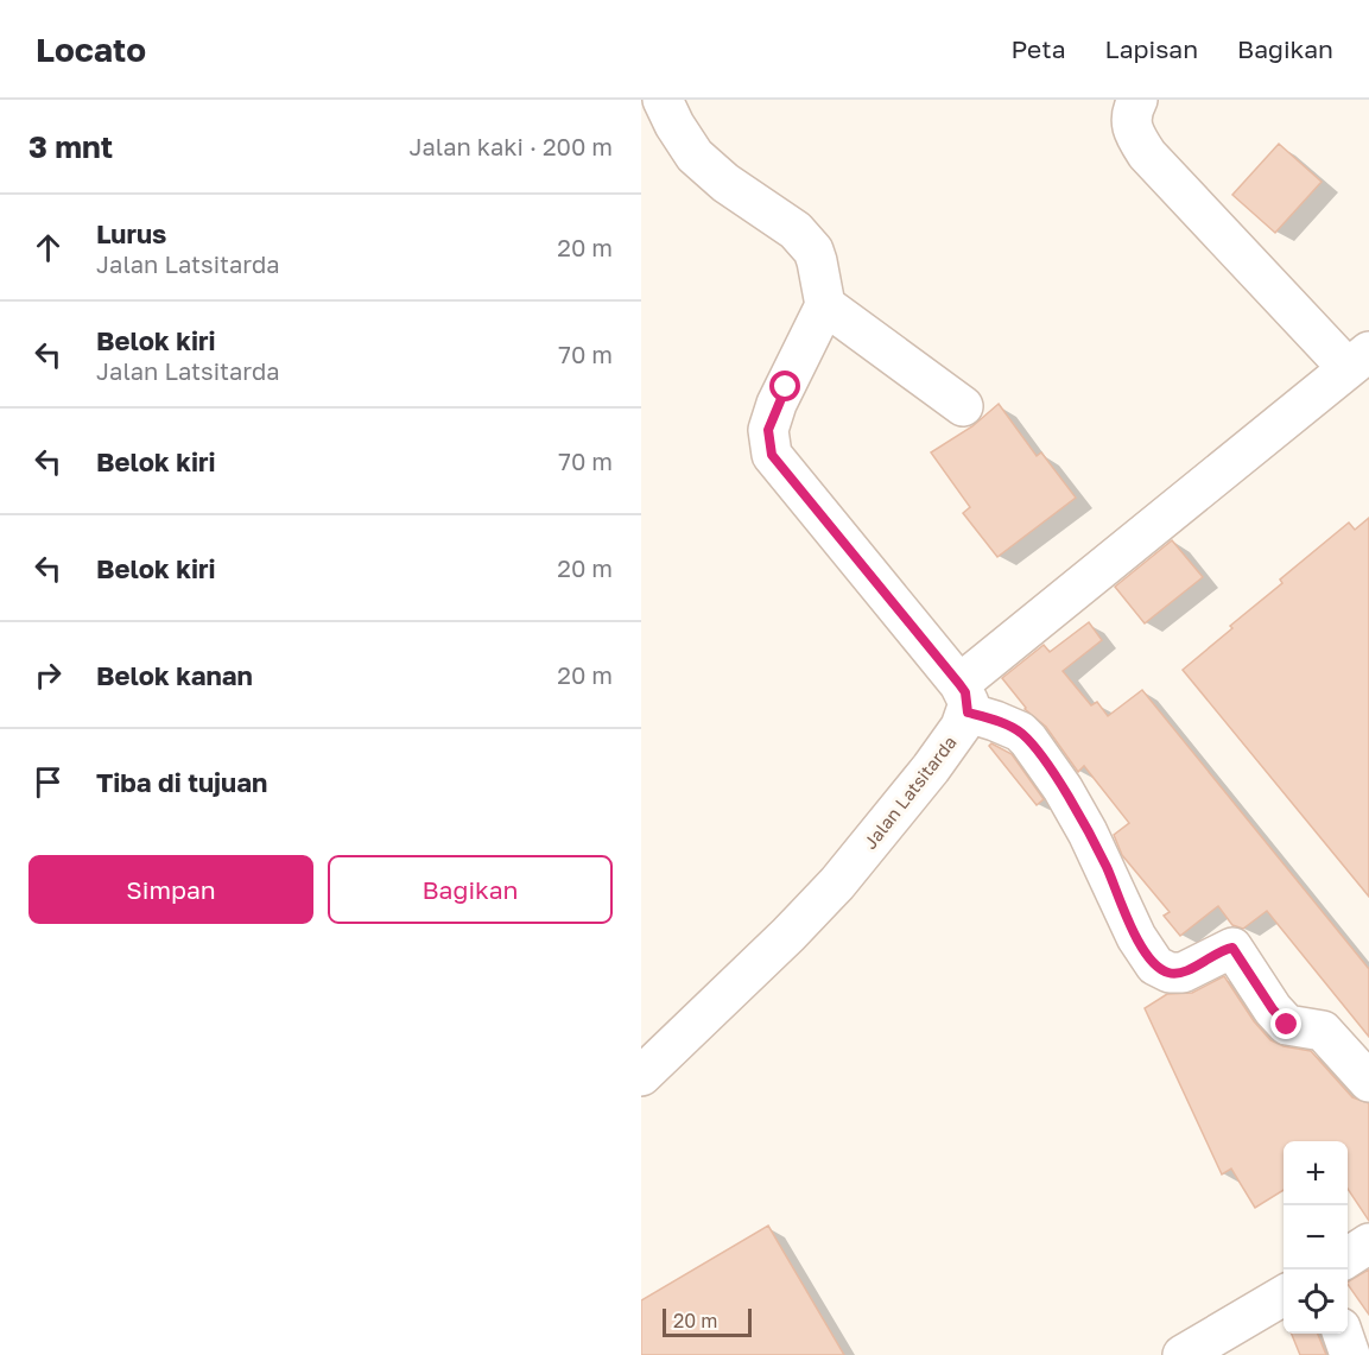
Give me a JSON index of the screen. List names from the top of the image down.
{
  "streets": {
    "street": ["Jalan Latsitarda"]
  },
  "scale_bar": "20 m",
  "page": {
    "header": "Locato",
    "nav": ["Peta", "Lapisan", "Bagikan"],
    "heading": ["3 mnt", "Jalan kaki · 200 m"],
    "list": [
      ["Lurus", "Jalan Latsitarda", "20 m"],
      ["Belok kiri", "Jalan Latsitarda", "70 m"],
      ["Belok kiri", "70 m"],
      ["Belok kiri", "20 m"],
      ["Belok kanan", "20 m"],
      "Tiba di tujuan"
    ],
    "buttons": ["Simpan", "Bagikan"],
    "map_buttons": ["+", "−"],
    "scale": "20 m"
  }
}
